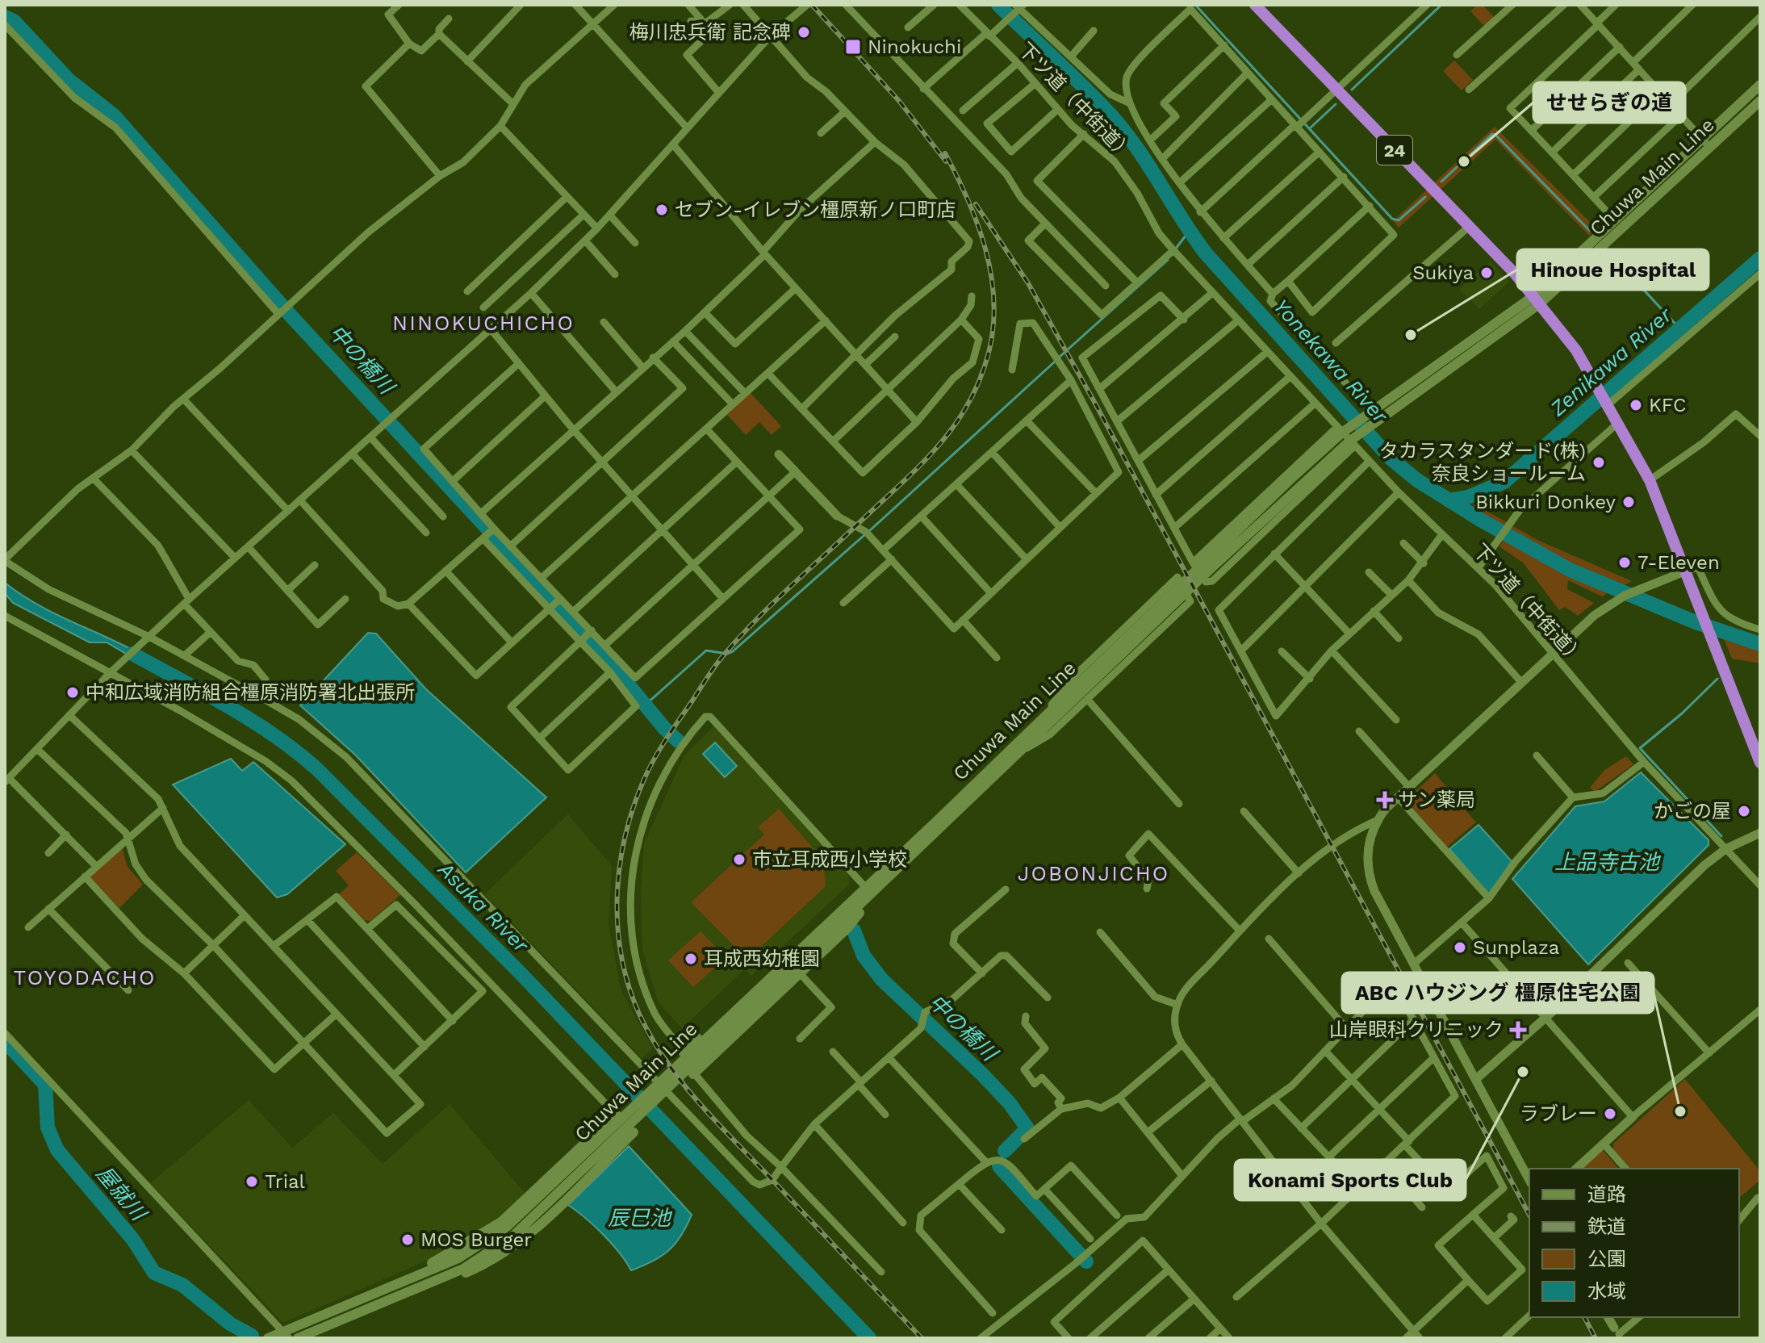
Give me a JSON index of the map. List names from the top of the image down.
{
  "streets": {
    "highway": ["24"],
    "main road": ["Chuwa Main Line"],
    "street": ["下ツ道（中街道）"]
  },
  "crossings": [
    ["下ツ道（中街道）", "Chuwa Main Line"],
    ["24", "Chuwa Main Line"]
  ],
  "districts": ["NINOKUCHICHO", "JOBONJICHO", "TOYODACHO"],
  "water": [
    "中の橋川",
    "Yonekawa River",
    "Zenikawa River",
    "上品寺古池",
    "Asuka River",
    "屋就川",
    "辰巳池"
  ],
  "places": {
    "other": [
      "梅川忠兵衛 記念碑",
      "せせらぎの道",
      "セブン-イレブン橿原新ノ口町店",
      "Sukiya",
      "Hinoue Hospital",
      "KFC",
      "タカラスタンダード(株) 奈良ショールーム",
      "Bikkuri Donkey",
      "7-Eleven",
      "中和広域消防組合橿原消防署北出張所",
      "かごの屋",
      "市立耳成西小学校",
      "Sunplaza",
      "耳成西幼稚園",
      "Konami Sports Club",
      "ABC ハウジング 橿原住宅公園",
      "ラブレー",
      "Trial",
      "MOS Burger"
    ],
    "transit": ["Ninokuchi"],
    "health": ["サン薬局", "山岸眼科クリニック"]
  },
  "legend": [
    "道路",
    "鉄道",
    "公園",
    "水域"
  ]
}
